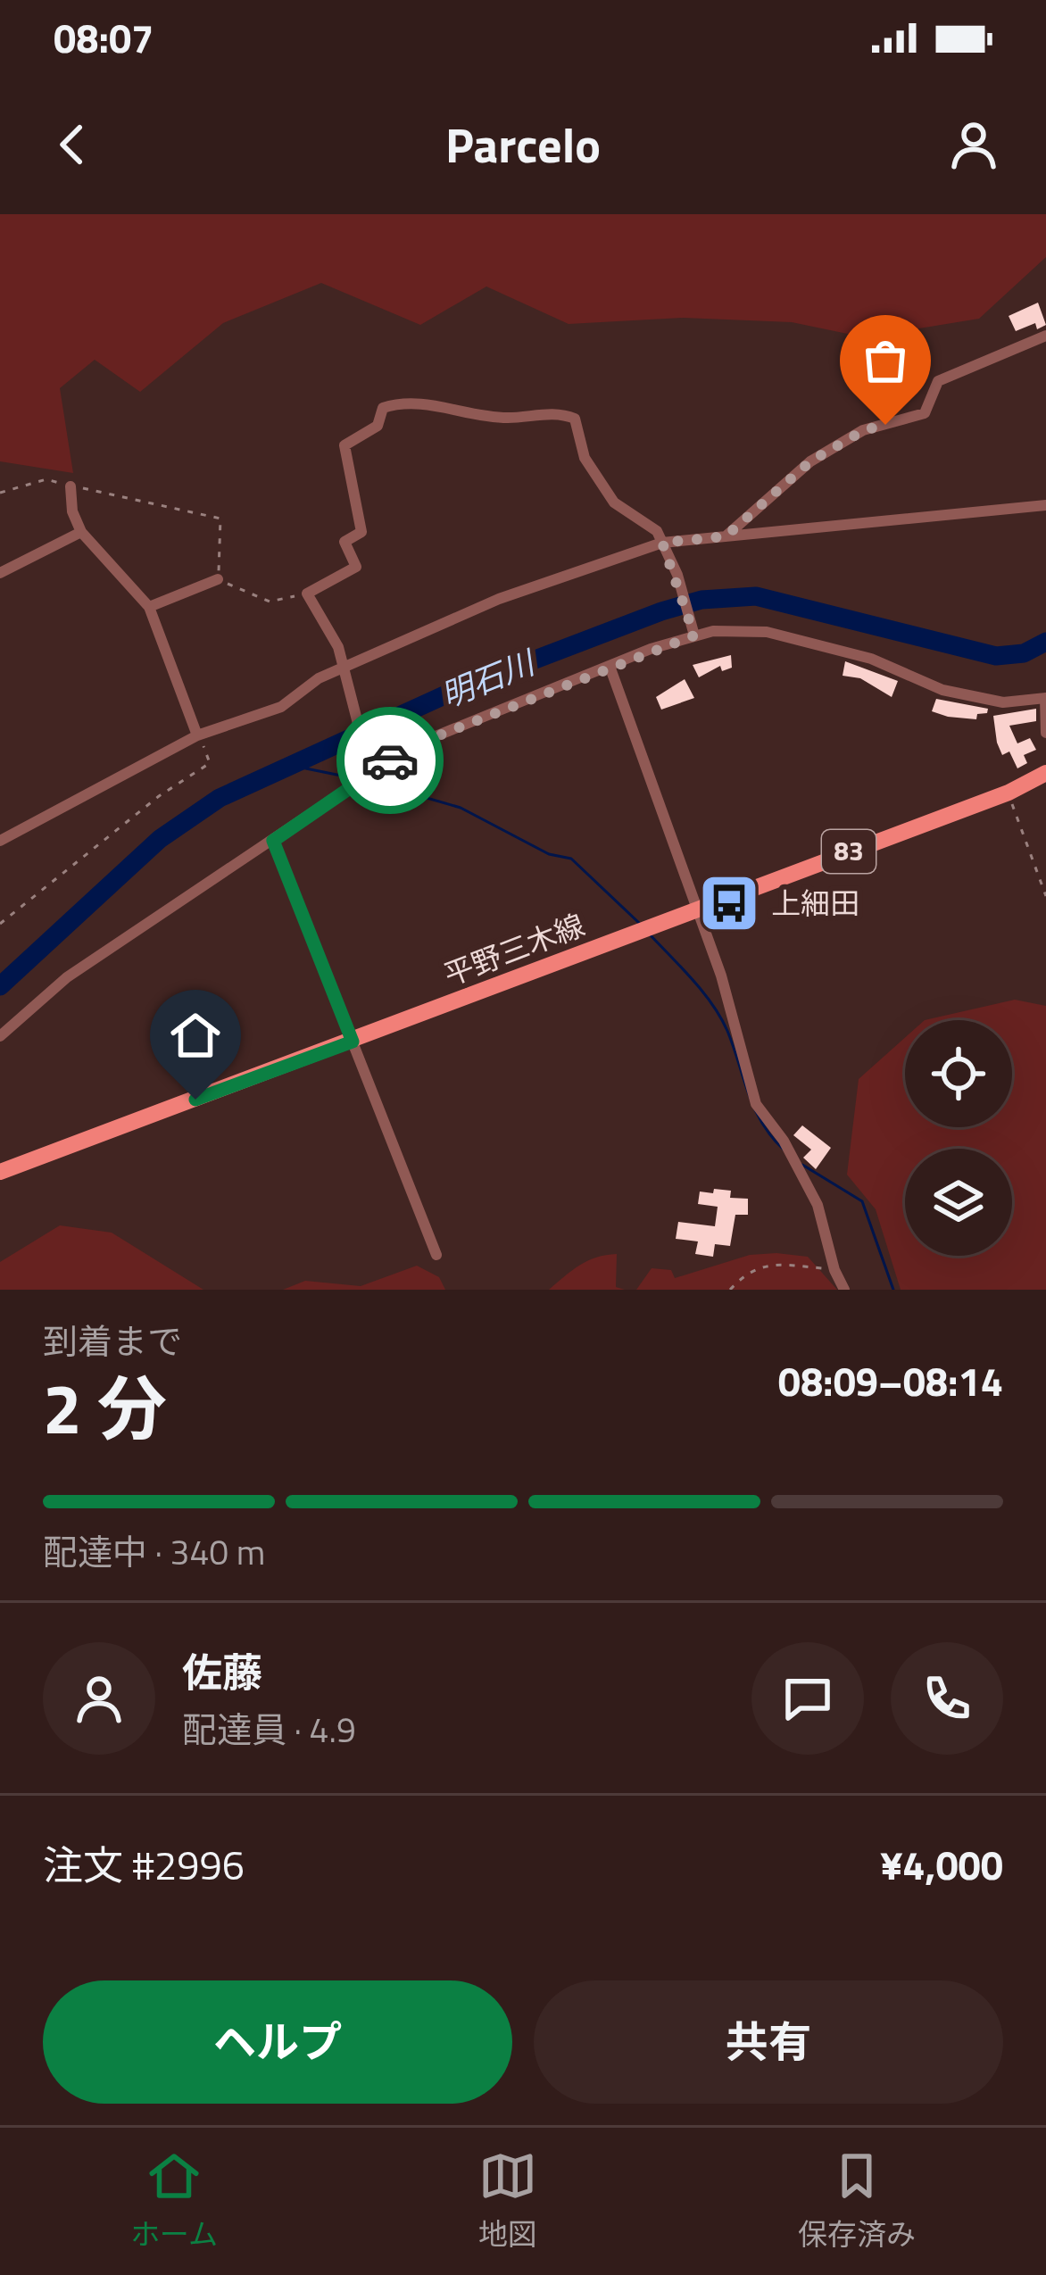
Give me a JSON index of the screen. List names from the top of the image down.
{
  "streets": {
    "main road": ["83", "平野三木線"]
  },
  "water": ["明石川"],
  "places": {
    "bus stop": ["上細田"]
  },
  "page": {
    "status": "08:07",
    "header": "Parcelo",
    "heading": ["2 分", "到着まで", "08:09–08:14"],
    "panel": [
      "佐藤",
      "配達員 · 4.9",
      "注文 #2996",
      "¥4,000"
    ],
    "bar": "配達中 · 340 m",
    "buttons": ["ヘルプ", "共有"],
    "tabs": ["ホーム", "地図", "保存済み"]
  }
}
